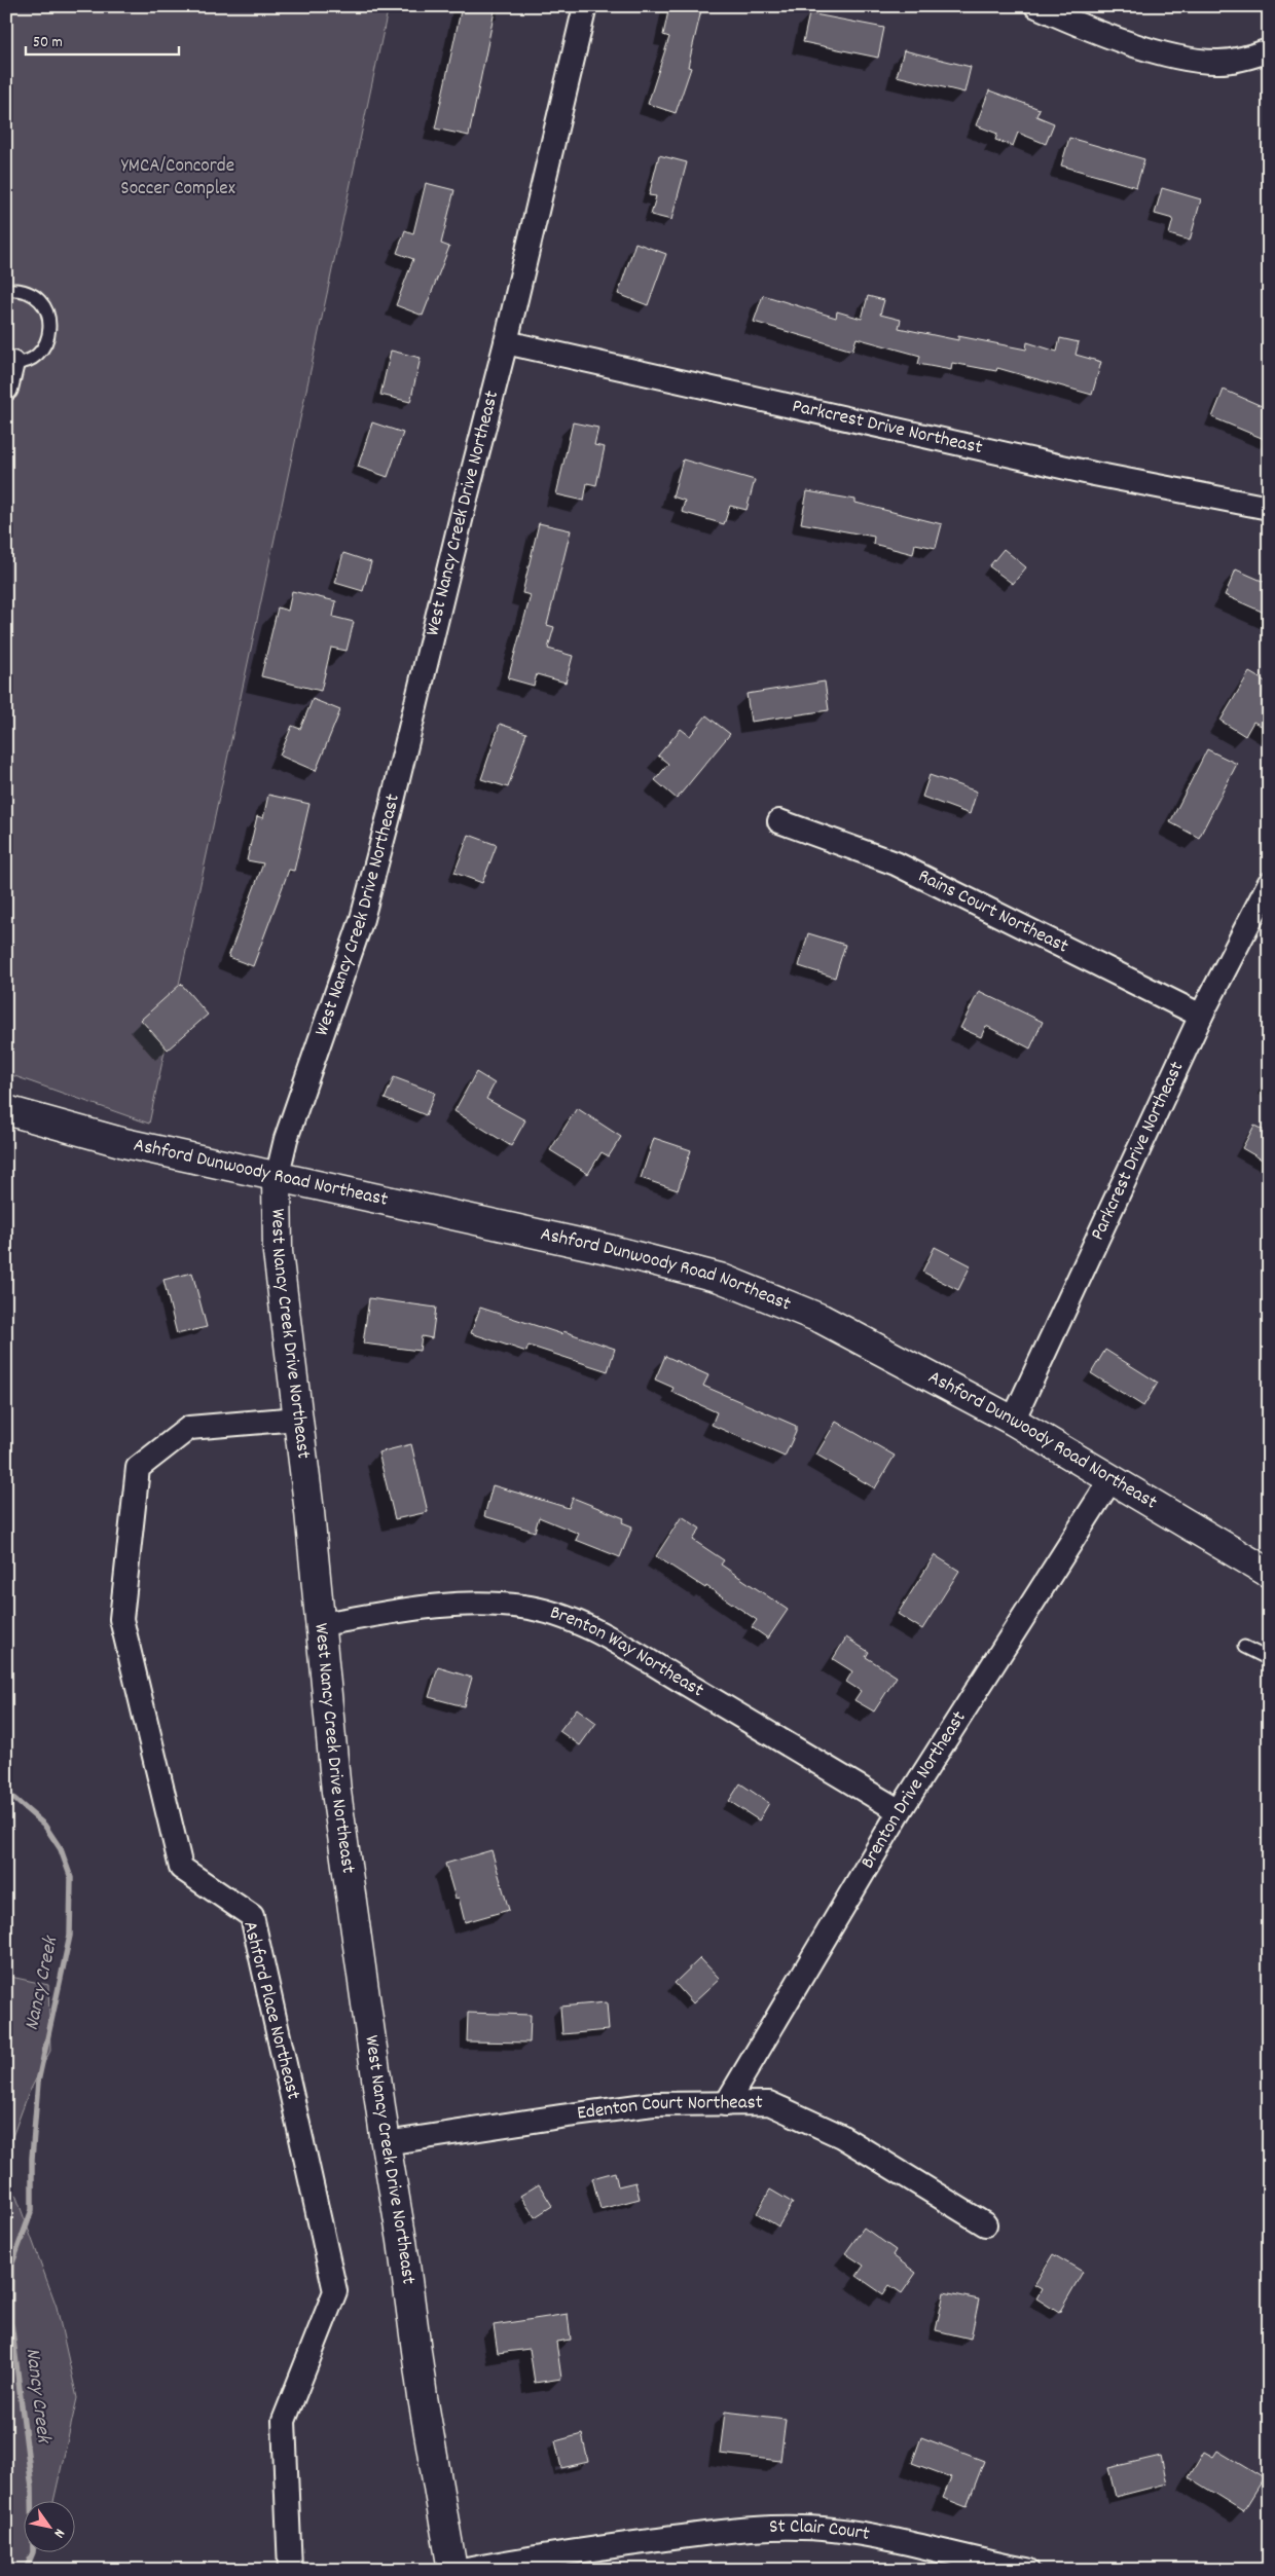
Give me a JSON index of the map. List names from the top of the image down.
{
  "streets": {
    "street": [
      "Parkcrest Drive Northeast",
      "West Nancy Creek Drive Northeast",
      "Rains Court Northeast",
      "Ashford Dunwoody Road Northeast",
      "Brenton Way Northeast",
      "Brenton Drive Northeast",
      "Ashford Place Northeast",
      "Edenton Court Northeast",
      "St Clair Court"
    ]
  },
  "crossings": [
    ["Parkcrest Drive Northeast", "West Nancy Creek Drive Northeast"],
    ["Parkcrest Drive Northeast", "Rains Court Northeast"],
    ["Parkcrest Drive Northeast", "Ashford Dunwoody Road Northeast"],
    ["West Nancy Creek Drive Northeast", "Ashford Dunwoody Road Northeast"],
    ["West Nancy Creek Drive Northeast", "Brenton Way Northeast"],
    ["West Nancy Creek Drive Northeast", "Ashford Place Northeast"],
    ["West Nancy Creek Drive Northeast", "Edenton Court Northeast"],
    ["Ashford Dunwoody Road Northeast", "Brenton Drive Northeast"],
    ["Brenton Way Northeast", "Brenton Drive Northeast"],
    ["Brenton Drive Northeast", "Edenton Court Northeast"]
  ],
  "water": ["Nancy Creek"],
  "parks": ["YMCA/Concorde Soccer Complex"],
  "scale_bar": "50 m",
  "north": "bottom right"
}
